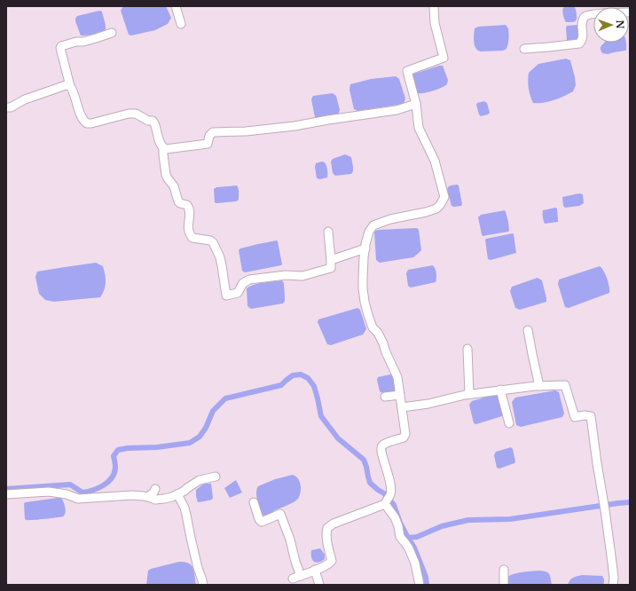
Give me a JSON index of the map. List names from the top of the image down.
{
  "north": "right"
}
